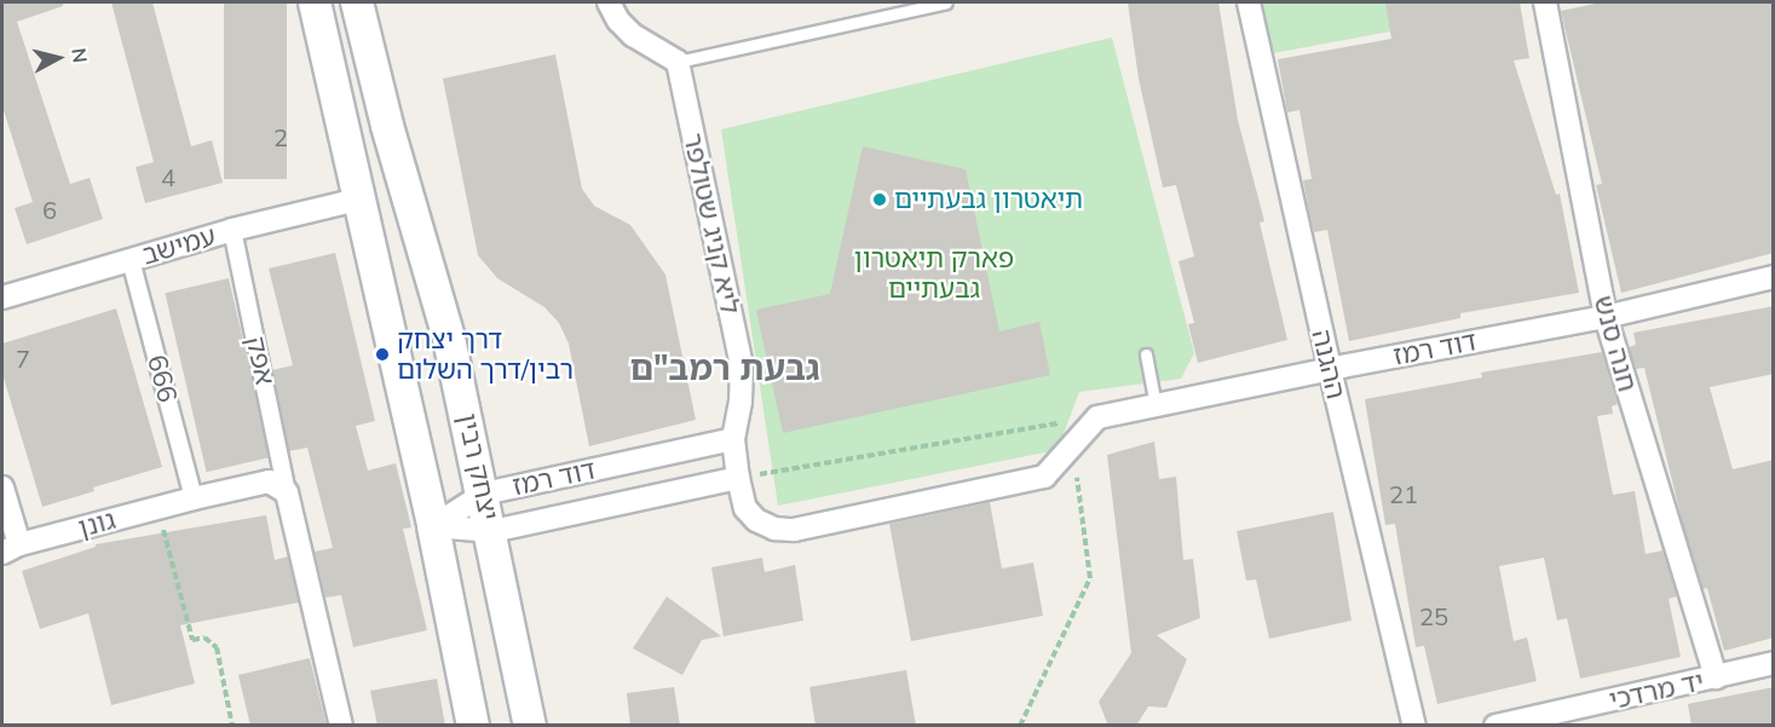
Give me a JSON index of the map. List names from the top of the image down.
{
  "streets": {
    "main road": ["יצחק רבין"],
    "street": [
      "ליא קניג שטולפר",
      "עמישב",
      "חנה סנש",
      "דוד רמז",
      "אפק",
      "ההגנה",
      "666",
      "גונן",
      "יד מרדכי"
    ]
  },
  "crossings": [
    ["ליא קניג שטולפר", "דוד רמז"],
    ["עמישב", "אפק"],
    ["עמישב", "666"],
    ["עמישב", "יצחק רבין"],
    ["חנה סנש", "דוד רמז"],
    ["חנה סנש", "יד מרדכי"],
    ["דוד רמז", "ההגנה"],
    ["דוד רמז", "יצחק רבין"],
    ["666", "גונן"]
  ],
  "districts": ["גבעת רמב\"ם"],
  "parks": ["פארק תיאטרון גבעתיים"],
  "places": ["תיאטרון גבעתיים", "דרך יצחק רבין/דרך השלום"],
  "house_numbers": [
    "2",
    "4",
    "6",
    "7",
    "21",
    "25"
  ],
  "north": "right"
}
